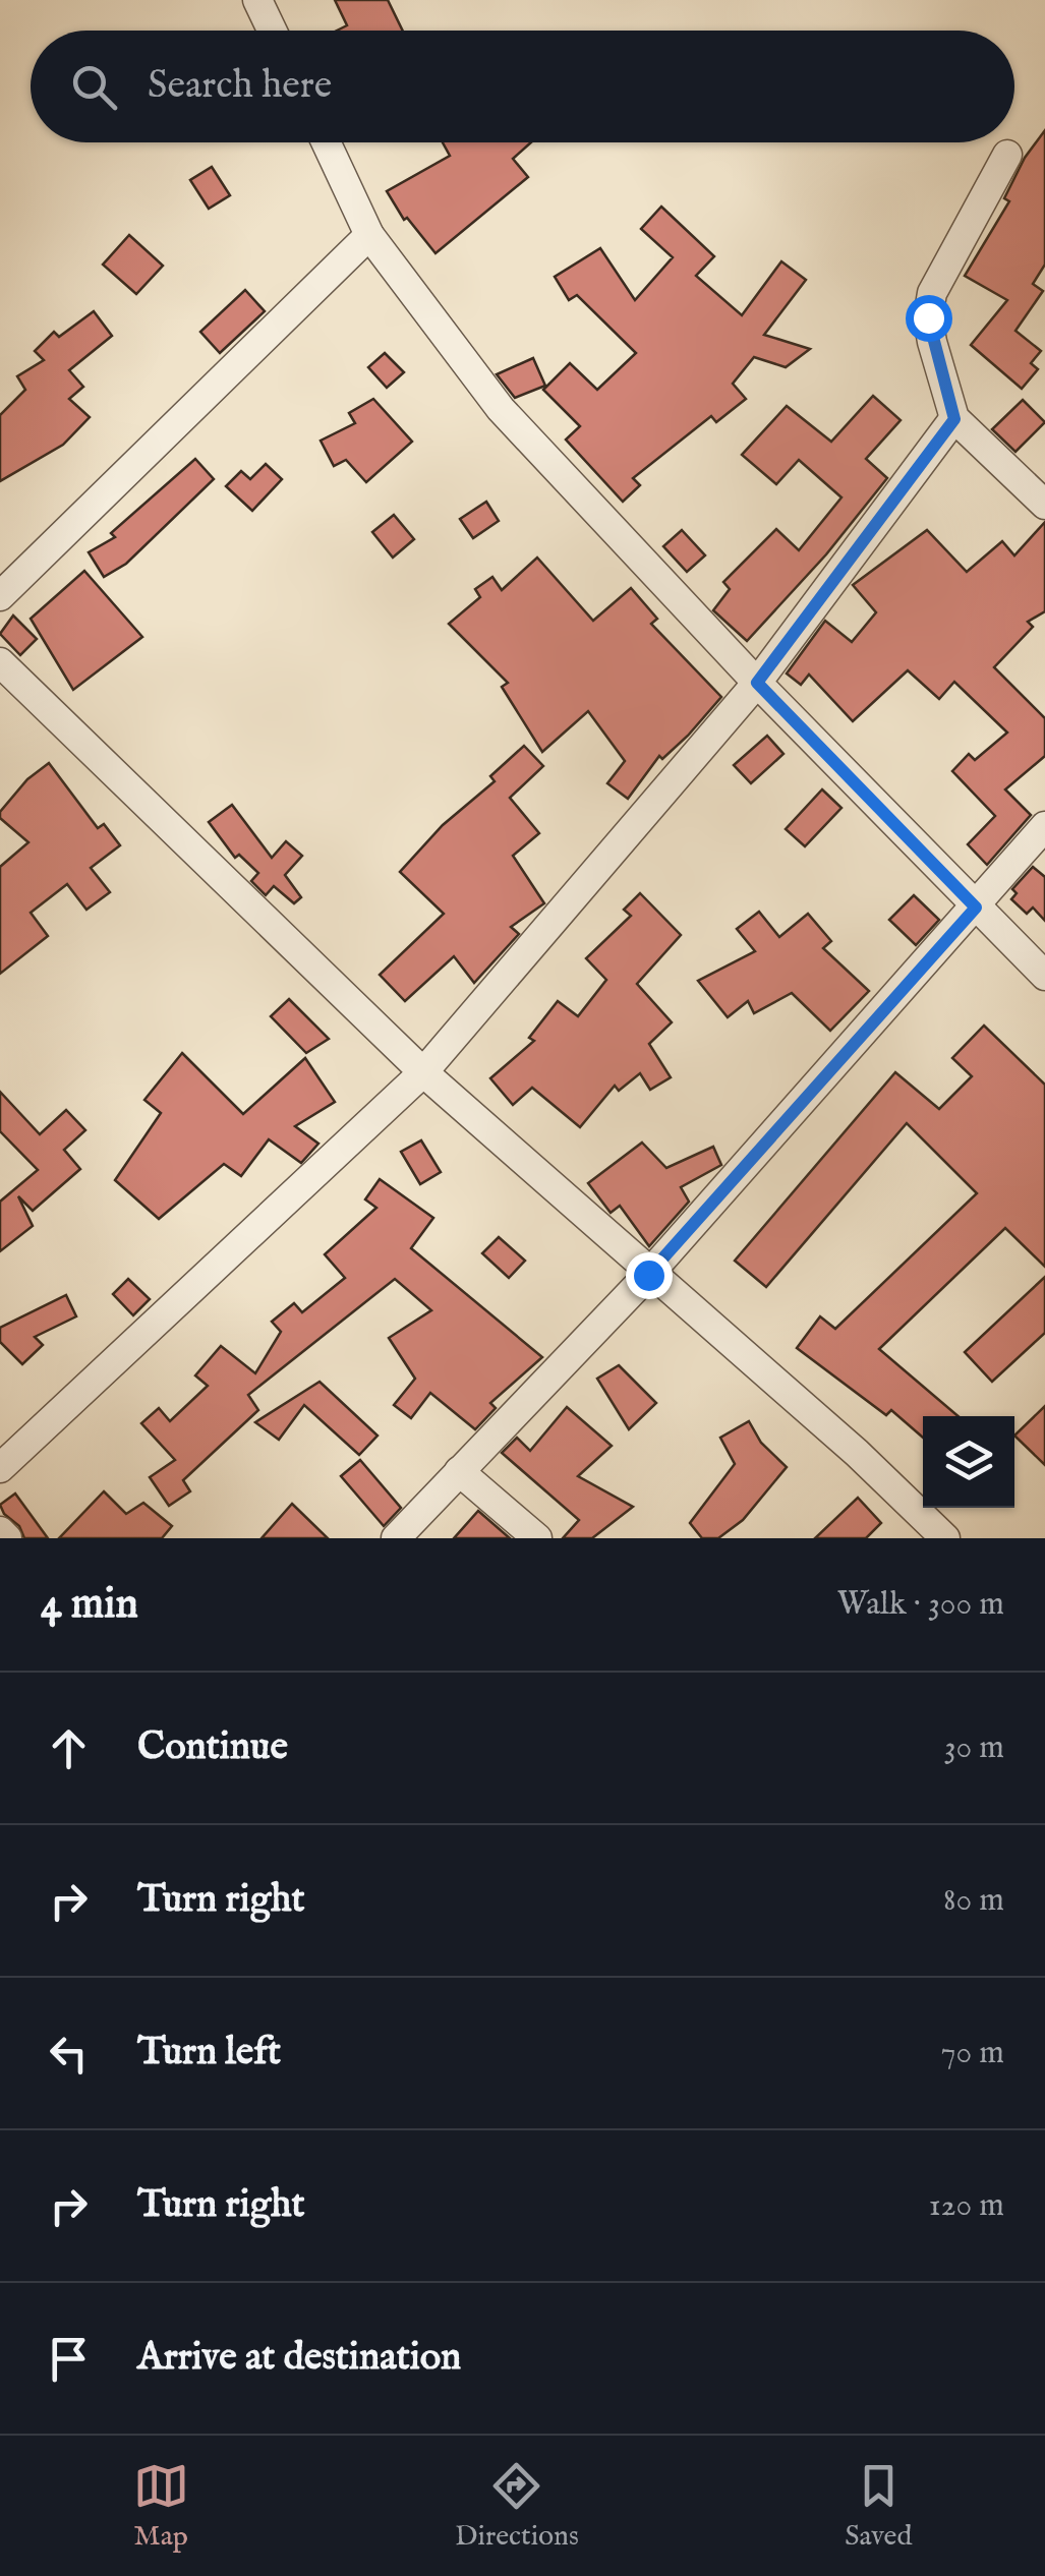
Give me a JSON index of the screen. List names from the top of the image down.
{
  "page": {
    "search": "Search here",
    "heading": ["4 min", "Walk · 300 m"],
    "list": [
      ["Continue", "30 m"],
      ["Turn right", "80 m"],
      ["Turn left", "70 m"],
      ["Turn right", "120 m"],
      "Arrive at destination"
    ],
    "nav": ["Map", "Directions", "Saved"]
  }
}
